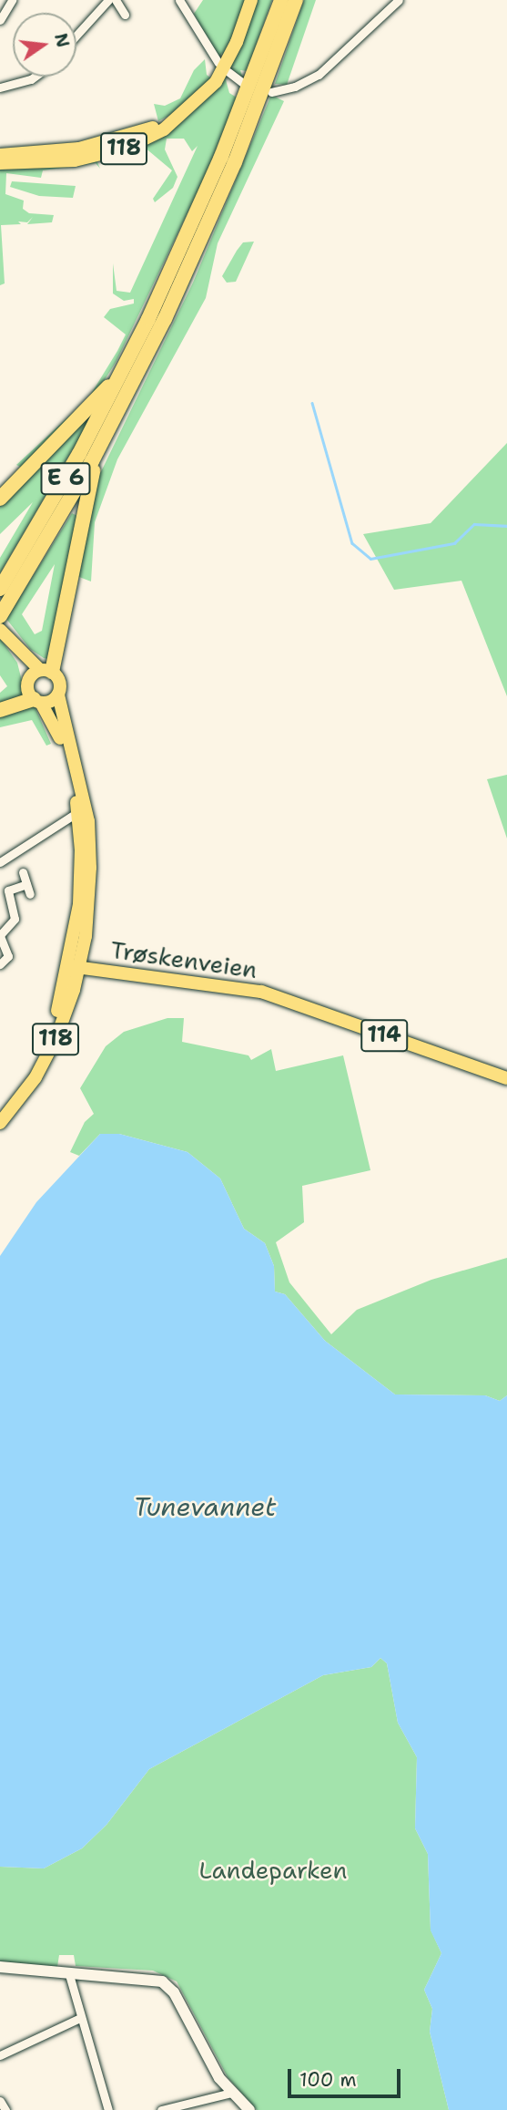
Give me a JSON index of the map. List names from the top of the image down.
{
  "streets": {
    "highway": ["E 6"],
    "main road": ["118", "Trøskenveien", "114"]
  },
  "crossings": [
    ["118", "Trøskenveien"]
  ],
  "water": ["Tunevannet"],
  "parks": ["Landeparken"],
  "scale_bar": "100 m",
  "north": "right"
}
